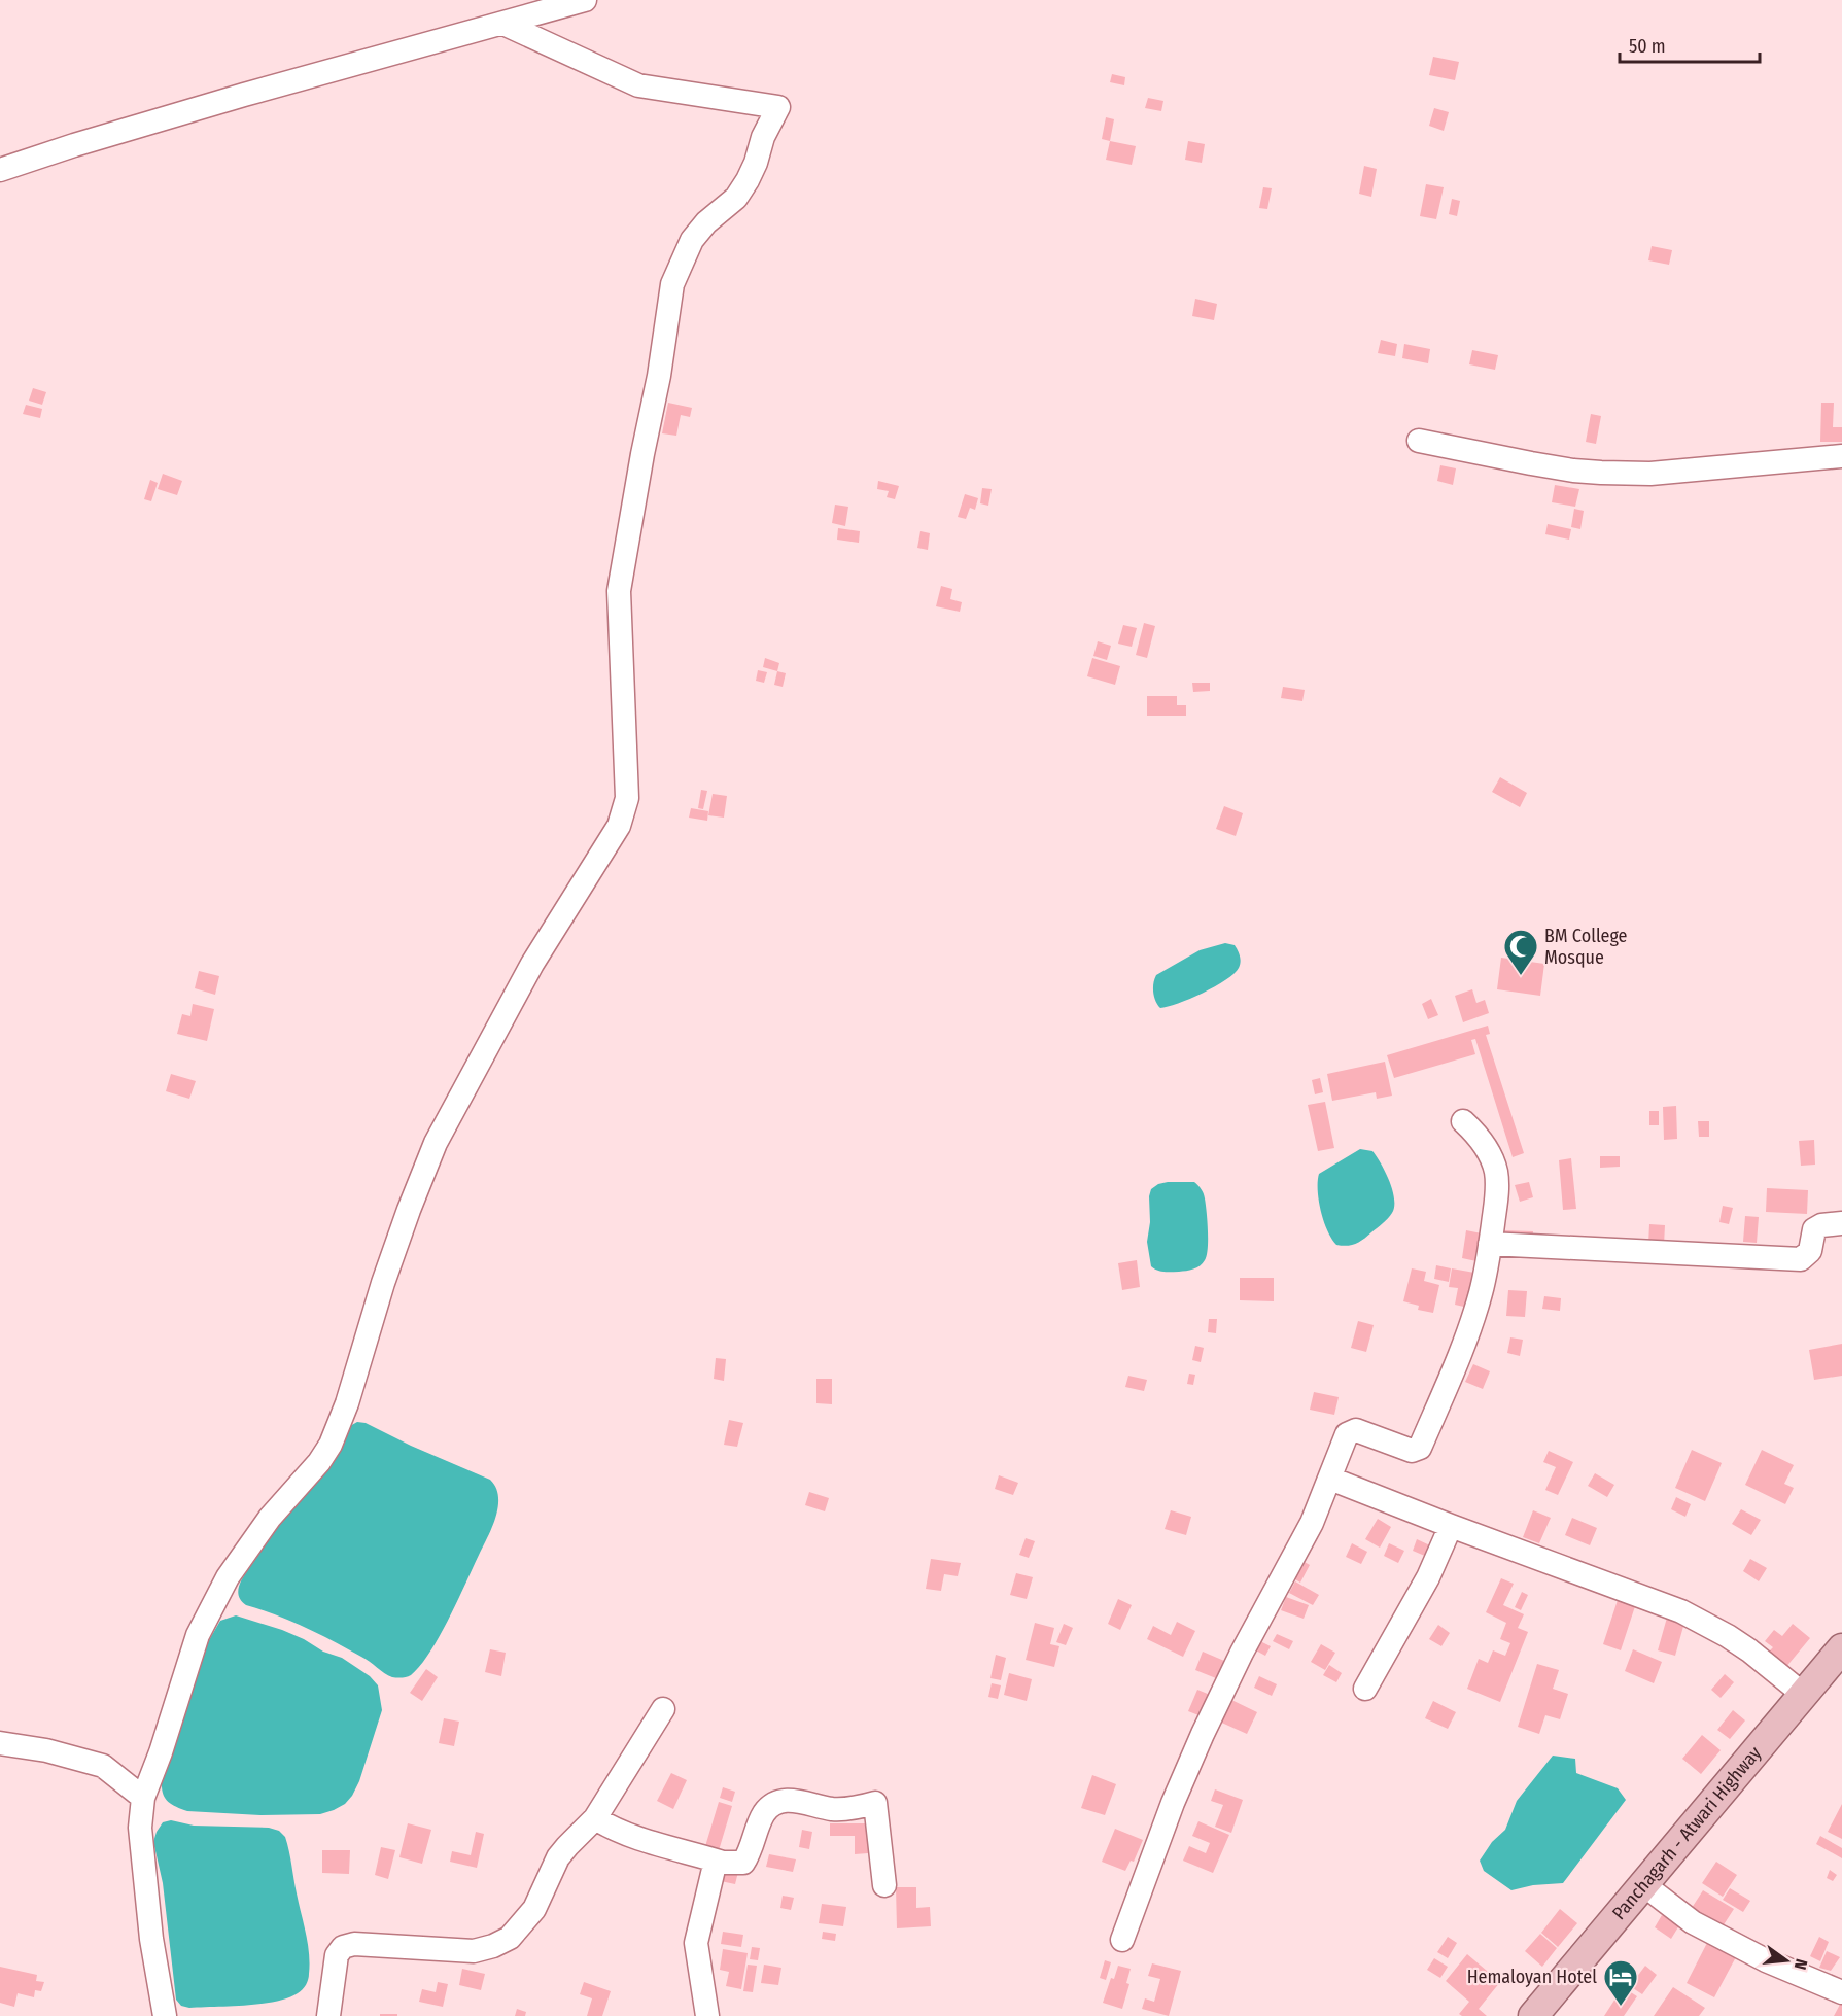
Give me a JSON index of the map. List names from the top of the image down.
{
  "streets": {
    "main road": ["Panchagarh - Atwari Highway"]
  },
  "places": {
    "mosque": ["BM College Mosque"],
    "hotel": ["Hemaloyan Hotel"]
  },
  "scale_bar": "50 m",
  "north": "right"
}
